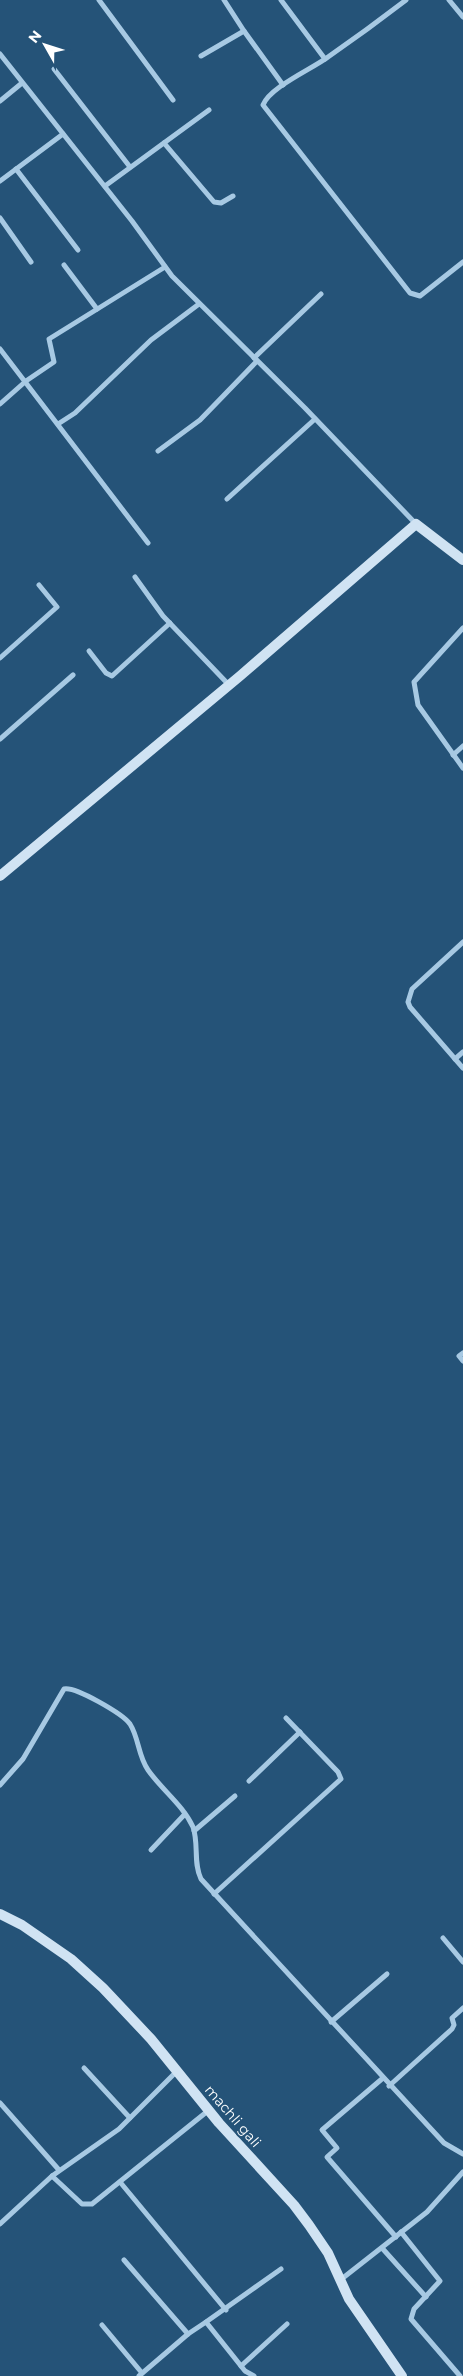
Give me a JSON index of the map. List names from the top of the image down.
{
  "streets": {
    "street": ["machli gali"]
  },
  "north": "top left"
}
